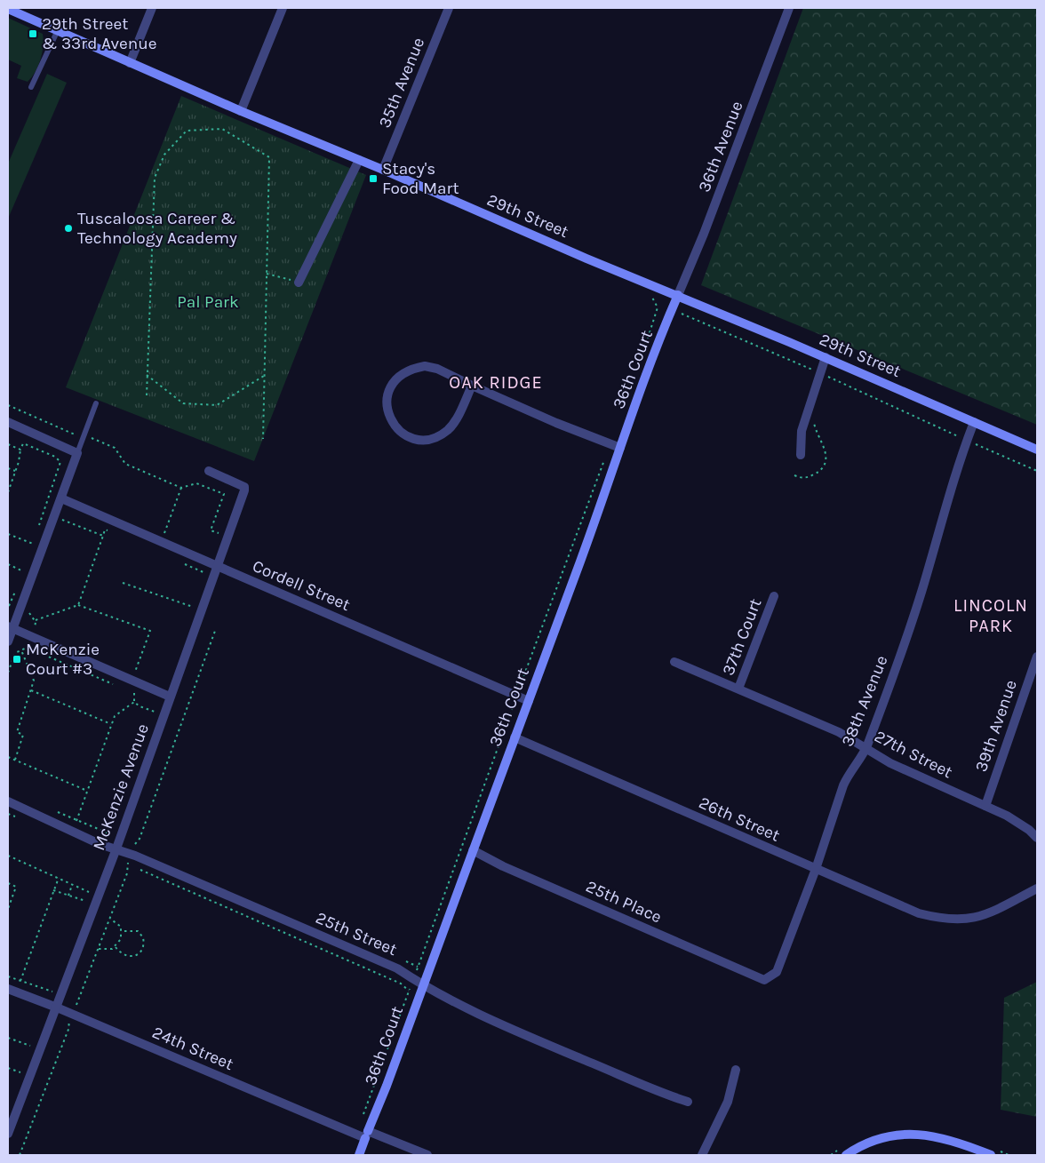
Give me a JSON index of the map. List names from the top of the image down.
{
  "streets": {
    "street": [
      "35th Avenue",
      "36th Avenue",
      "29th Street",
      "36th Court",
      "Cordell Street",
      "37th Court",
      "38th Avenue",
      "39th Avenue",
      "27th Street",
      "McKenzie Avenue",
      "26th Street",
      "25th Place",
      "25th Street",
      "24th Street"
    ]
  },
  "crossings": [
    ["35th Avenue", "29th Street"],
    ["36th Avenue", "29th Street"],
    ["36th Avenue", "36th Court"],
    ["29th Street", "36th Court"],
    ["29th Street", "38th Avenue"],
    ["36th Court", "Cordell Street"],
    ["36th Court", "26th Street"],
    ["36th Court", "25th Place"],
    ["36th Court", "25th Street"],
    ["36th Court", "24th Street"],
    ["Cordell Street", "McKenzie Avenue"],
    ["37th Court", "27th Street"],
    ["38th Avenue", "27th Street"],
    ["38th Avenue", "26th Street"],
    ["38th Avenue", "25th Place"],
    ["39th Avenue", "27th Street"],
    ["McKenzie Avenue", "25th Street"],
    ["McKenzie Avenue", "24th Street"]
  ],
  "districts": ["OAK RIDGE", "LINCOLN PARK"],
  "parks": ["Pal Park"],
  "places": {
    "transit": ["29th Street & 33rd Avenue", "Stacy's Food Mart", "McKenzie Court #3"],
    "other": ["Tuscaloosa Career & Technology Academy"]
  }
}
